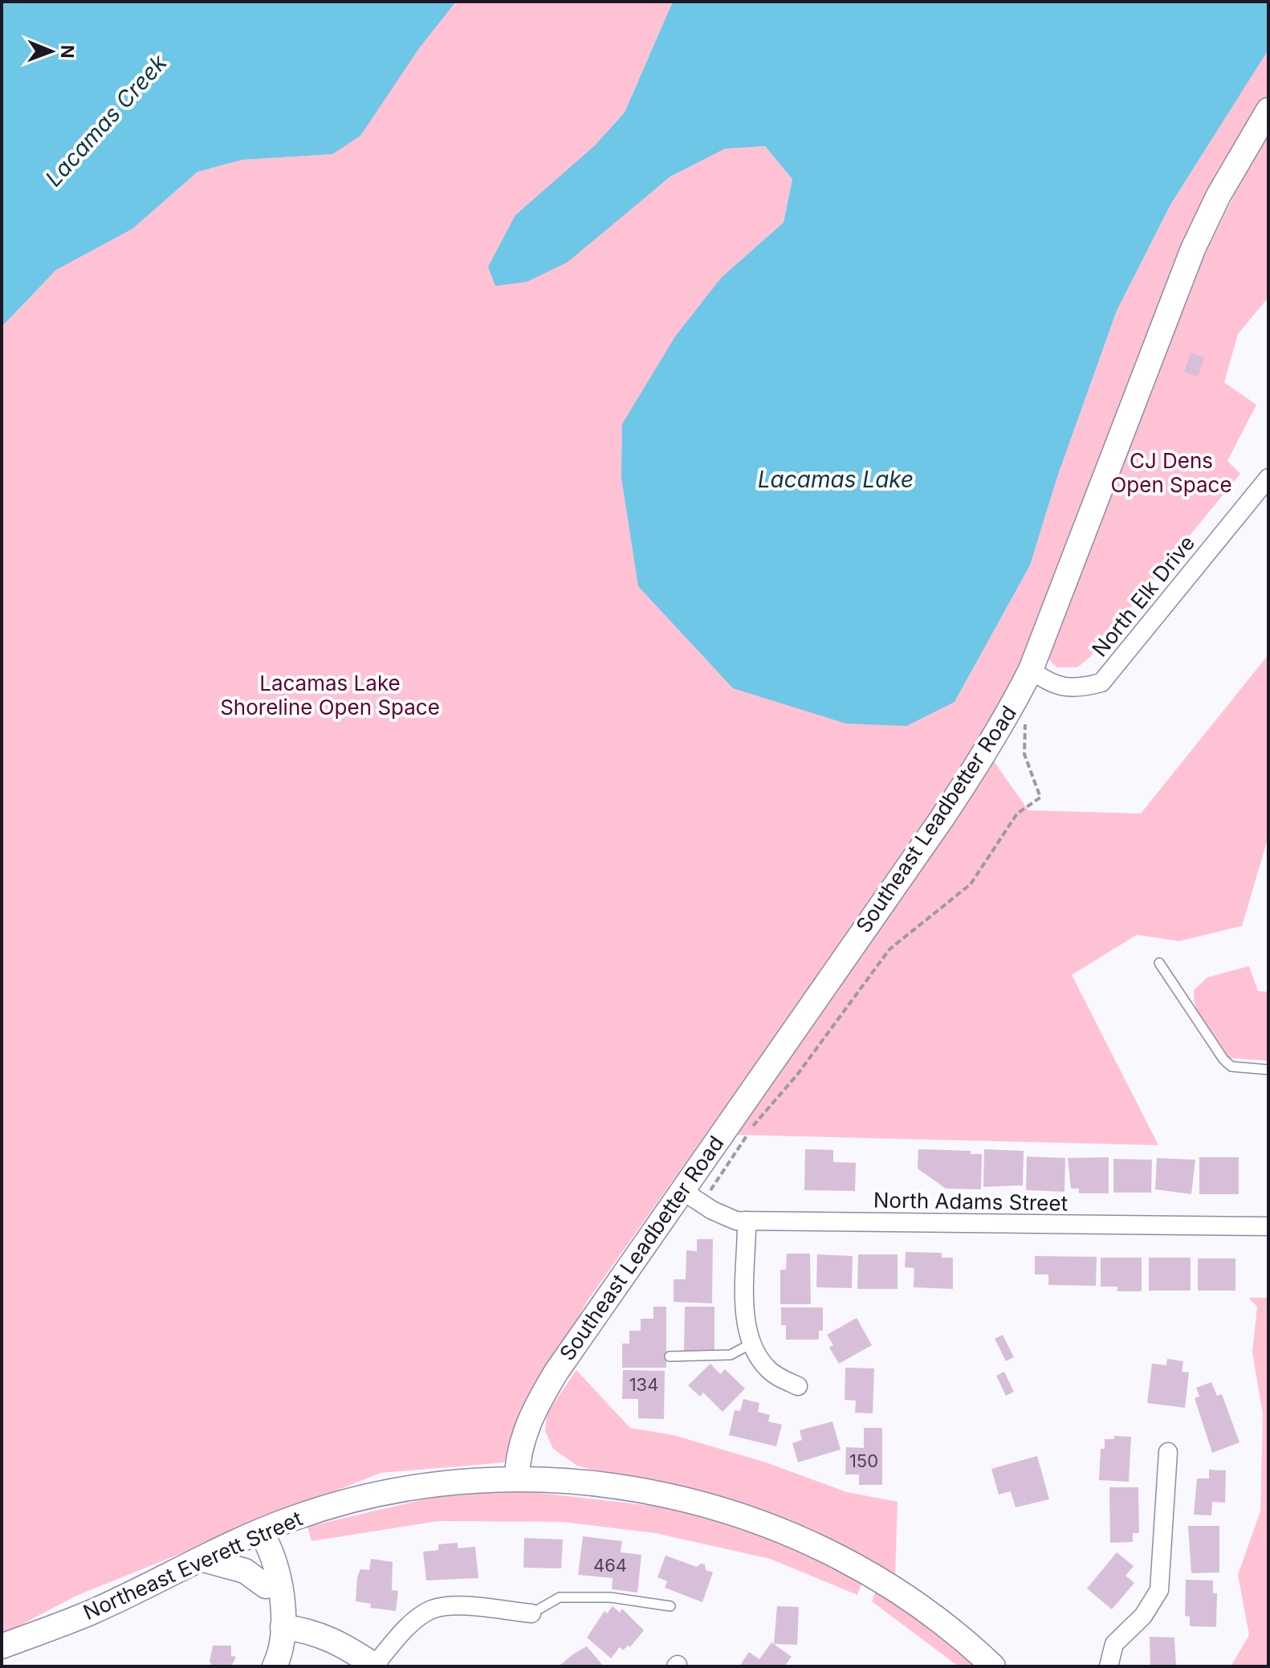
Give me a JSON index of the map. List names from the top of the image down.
{
  "streets": {
    "street": [
      "North Elk Drive",
      "Southeast Leadbetter Road",
      "North Adams Street",
      "Northeast Everett Street"
    ]
  },
  "crossings": [
    ["North Elk Drive", "Southeast Leadbetter Road"],
    ["Southeast Leadbetter Road", "North Adams Street"],
    ["Southeast Leadbetter Road", "Northeast Everett Street"]
  ],
  "water": ["Lacamas Creek", "Lacamas Lake"],
  "parks": ["CJ Dens Open Space", "Lacamas Lake Shoreline Open Space"],
  "house_numbers": ["134", "150", "464"],
  "north": "right"
}
